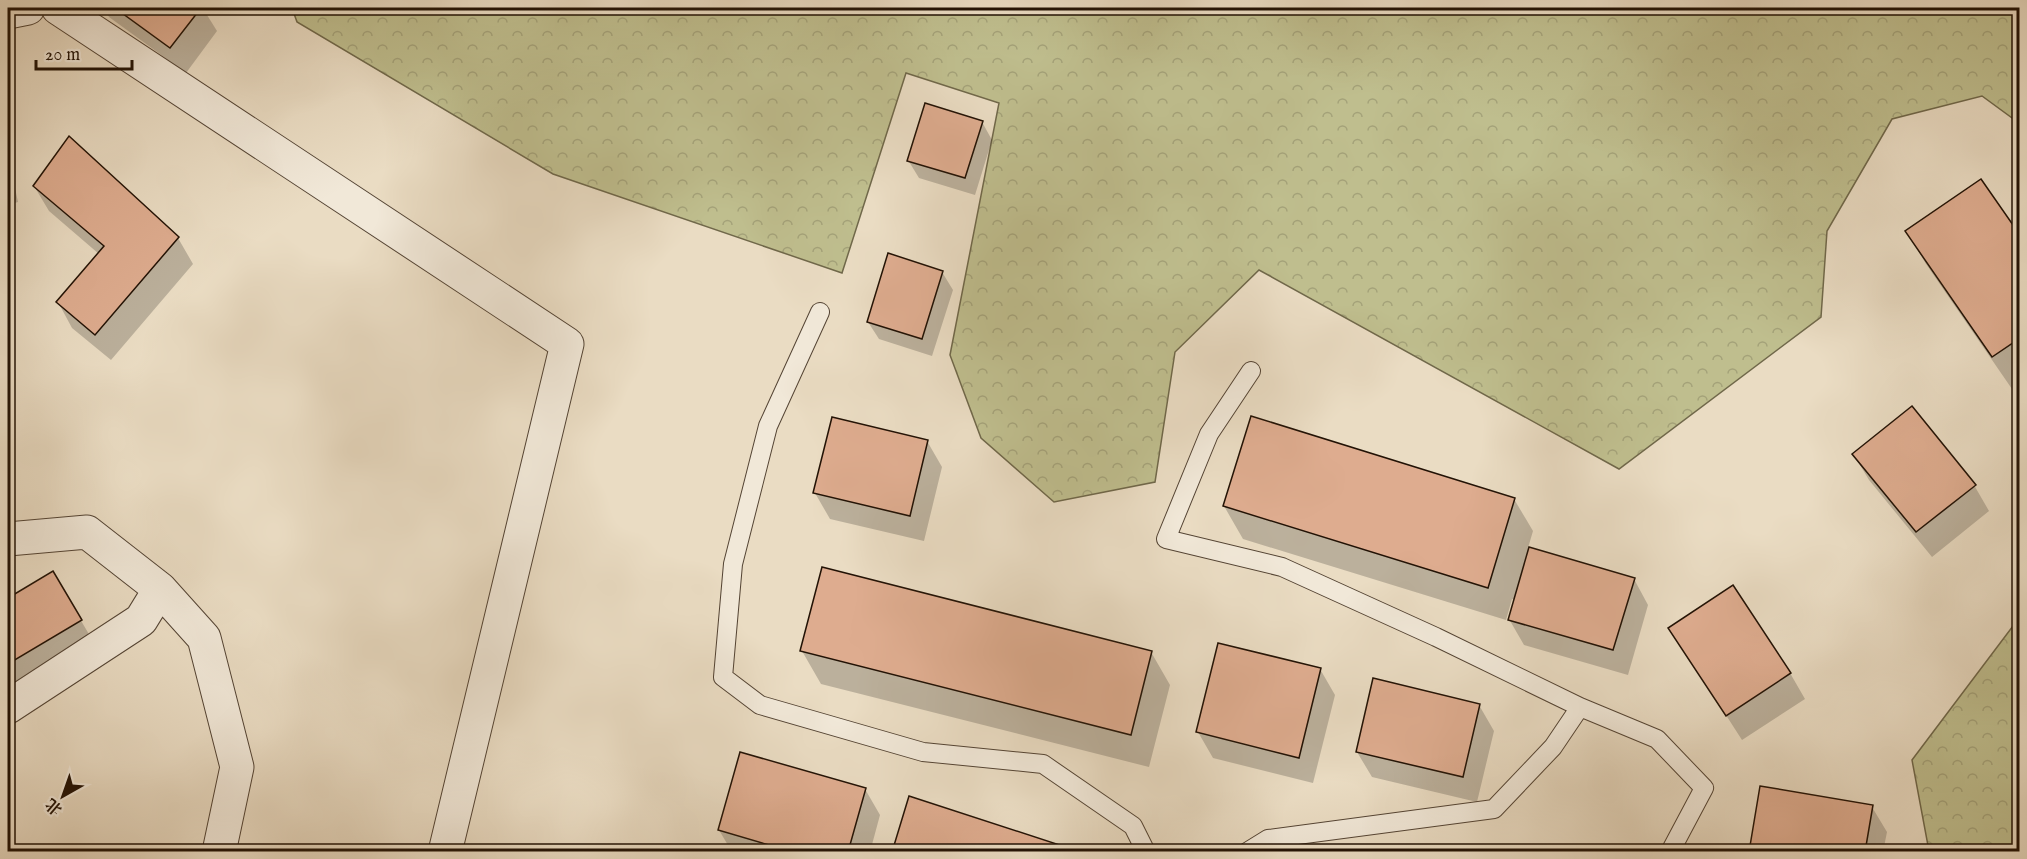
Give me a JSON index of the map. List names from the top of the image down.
{
  "scale_bar": "20 m",
  "north": "bottom left"
}
